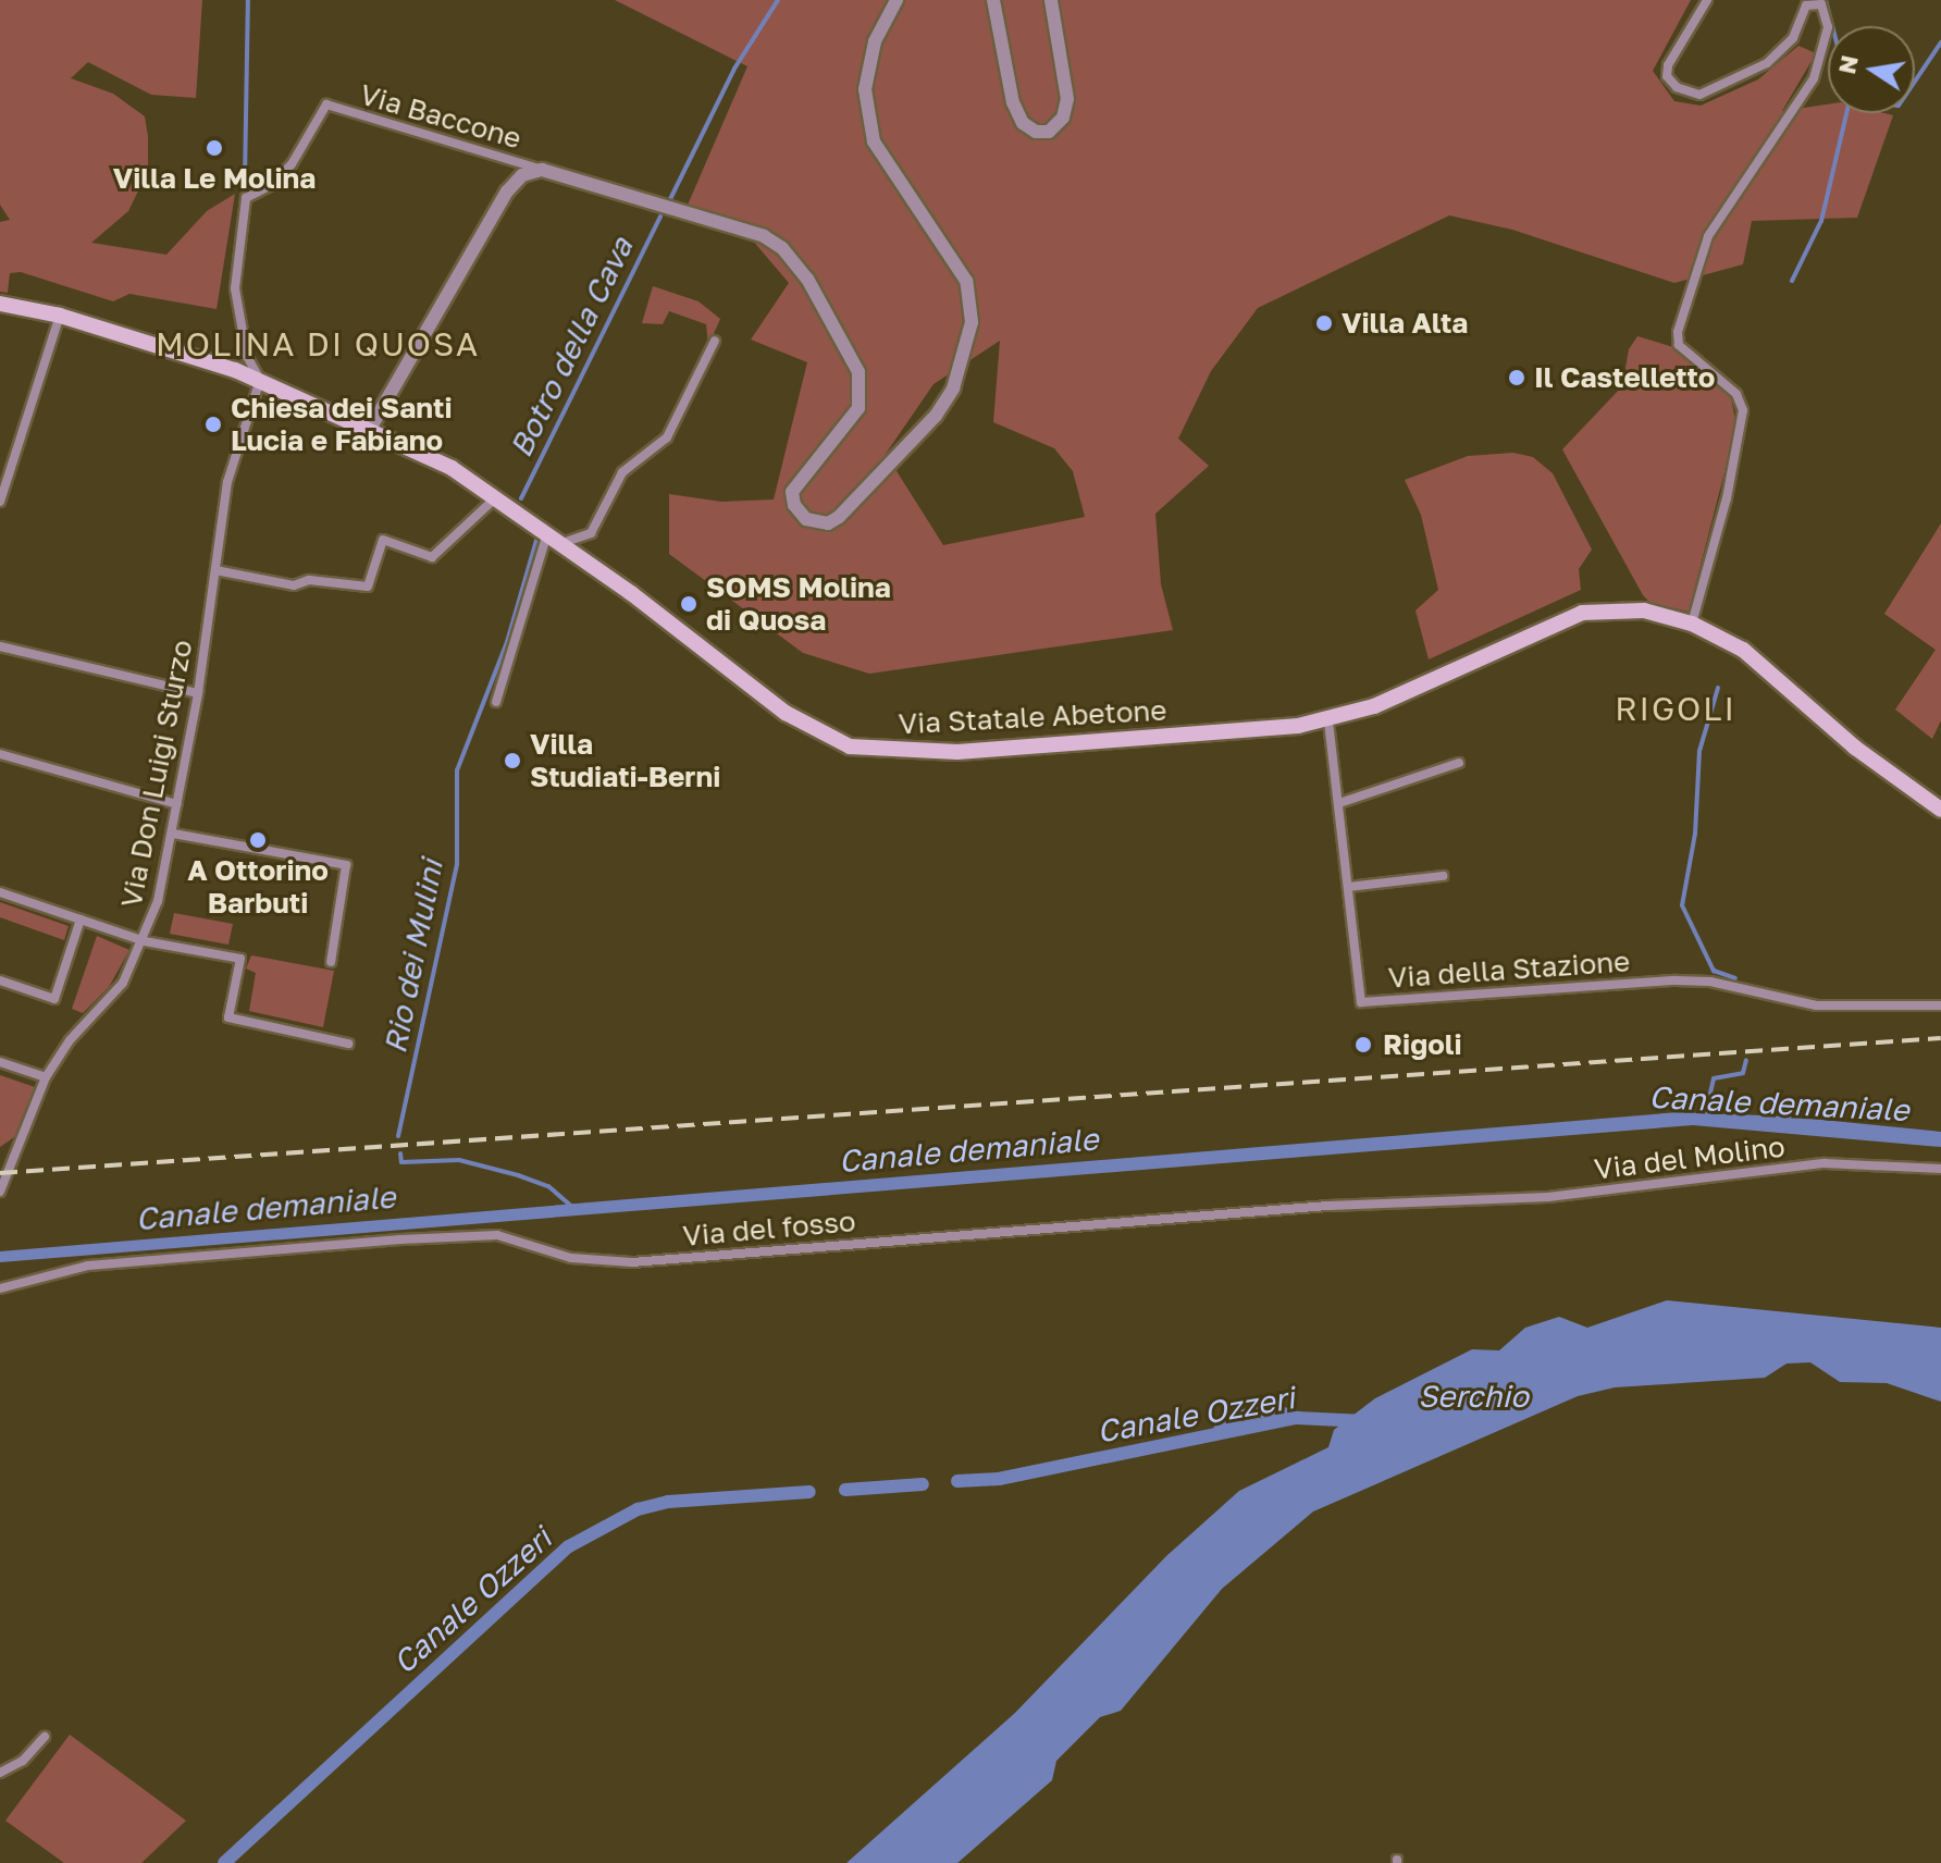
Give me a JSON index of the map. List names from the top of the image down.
{
  "streets": {
    "main road": ["Via Statale Abetone"],
    "street": [
      "Via Baccone",
      "Via Don Luigi Sturzo",
      "Via della Stazione",
      "Via del Molino",
      "Via del fosso"
    ]
  },
  "crossings": [
    ["Via Baccone", "Via Statale Abetone"],
    ["Via Baccone", "Via Don Luigi Sturzo"],
    ["Via Statale Abetone", "Via Don Luigi Sturzo"],
    ["Via Statale Abetone", "Via della Stazione"],
    ["Via del Molino", "Via del fosso"]
  ],
  "districts": ["MOLINA DI QUOSA", "RIGOLI"],
  "water": [
    "Botro della Cava",
    "Rio dei Mulini",
    "Canale demaniale",
    "Serchio",
    "Canale Ozzeri"
  ],
  "places": [
    "Villa Le Molina",
    "Villa Alta",
    "Il Castelletto",
    "Chiesa dei Santi Lucia e Fabiano",
    "SOMS Molina di Quosa",
    "Villa Studiati-Berni",
    "A Ottorino Barbuti",
    "Rigoli"
  ],
  "north": "left"
}
